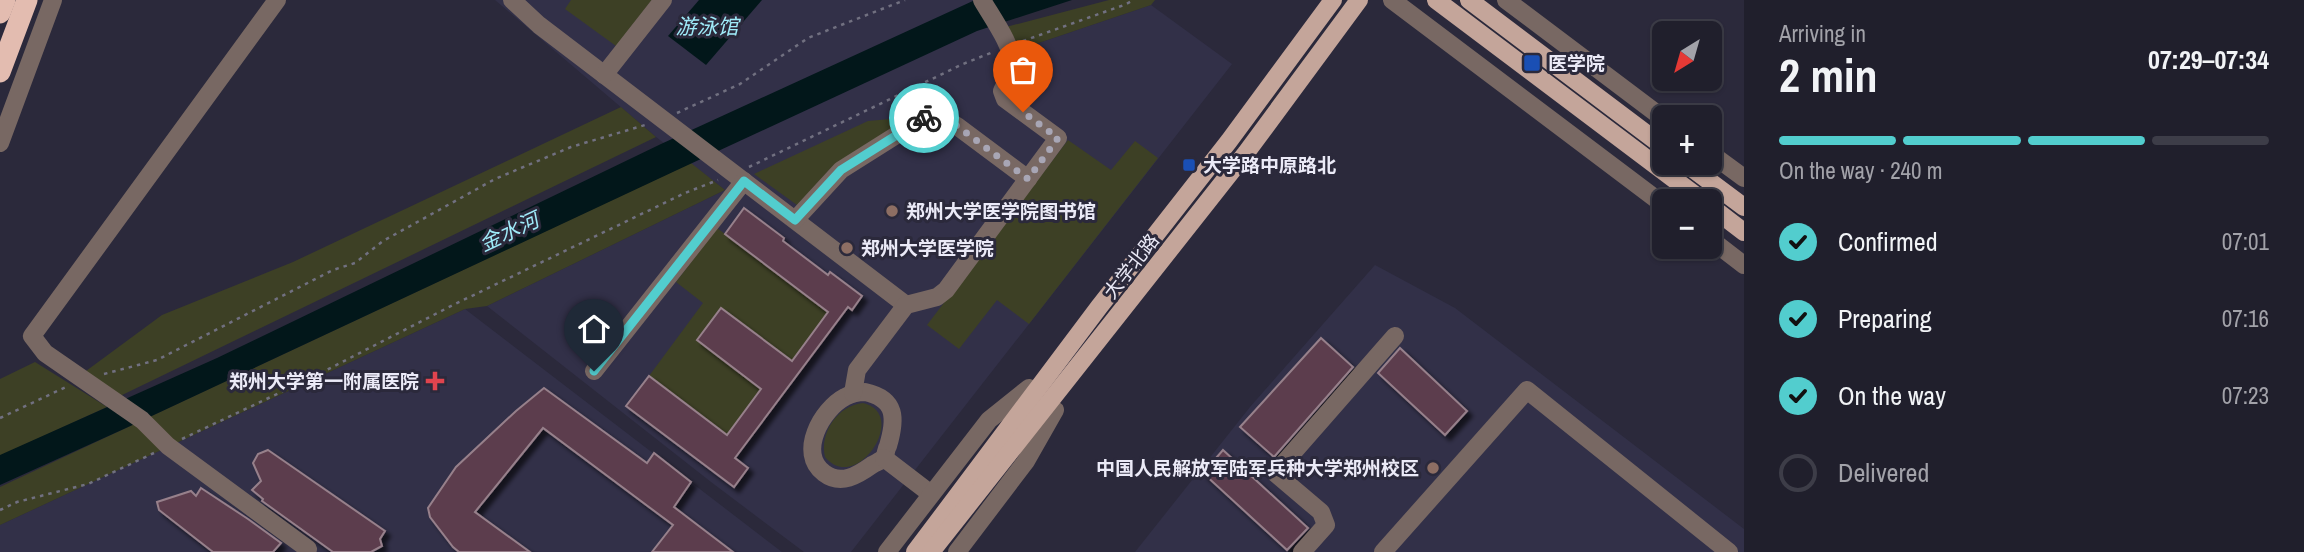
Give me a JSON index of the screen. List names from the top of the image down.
{
  "streets": {
    "main road": ["大学北路"]
  },
  "water": ["游泳馆", "金水河"],
  "places": {
    "transit": ["医学院", "大学路中原路北"],
    "other": ["郑州大学医学院图书馆", "郑州大学医学院", "中国人民解放军陆军兵种大学郑州校区"],
    "health": ["郑州大学第一附属医院"]
  },
  "north": "bottom left",
  "page": {
    "heading": ["2 min", "Arriving in", "07:29–07:34"],
    "map_buttons": ["+", "−"],
    "bar": "On the way · 240 m",
    "list": [
      ["Confirmed", "07:01"],
      ["Preparing", "07:16"],
      ["On the way", "07:23"],
      "Delivered"
    ]
  }
}
